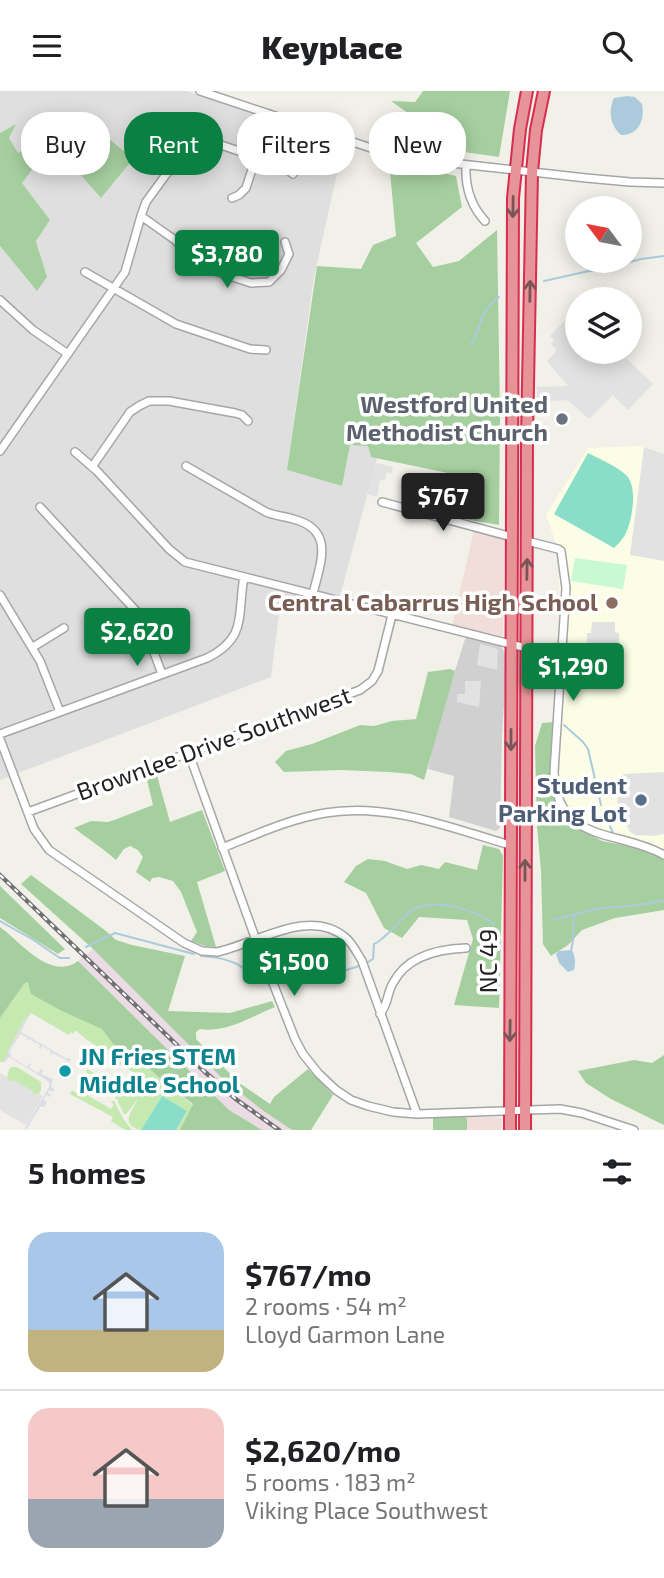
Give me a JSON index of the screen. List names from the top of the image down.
{
  "streets": {
    "highway": ["NC 49"],
    "street": ["Brownlee Drive Southwest"]
  },
  "places": [
    "Westford United Methodist Church",
    "Central Cabarrus High School",
    "Student Parking Lot",
    "JN Fries STEM Middle School"
  ],
  "north": "top left",
  "page": {
    "header": "Keyplace",
    "chip": [
      "Buy",
      "Rent",
      "Filters",
      "New"
    ],
    "price": [
      "$3,780",
      "$767",
      "$2,620",
      "$1,290",
      "$1,500"
    ],
    "heading": "5 homes",
    "list": [
      {
        "name": "$767/mo",
        "note": "2 rooms · 54 m² · Lloyd Garmon Lane"
      },
      {
        "name": "$2,620/mo",
        "note": "5 rooms · 183 m² · Viking Place Southwest"
      }
    ]
  }
}
